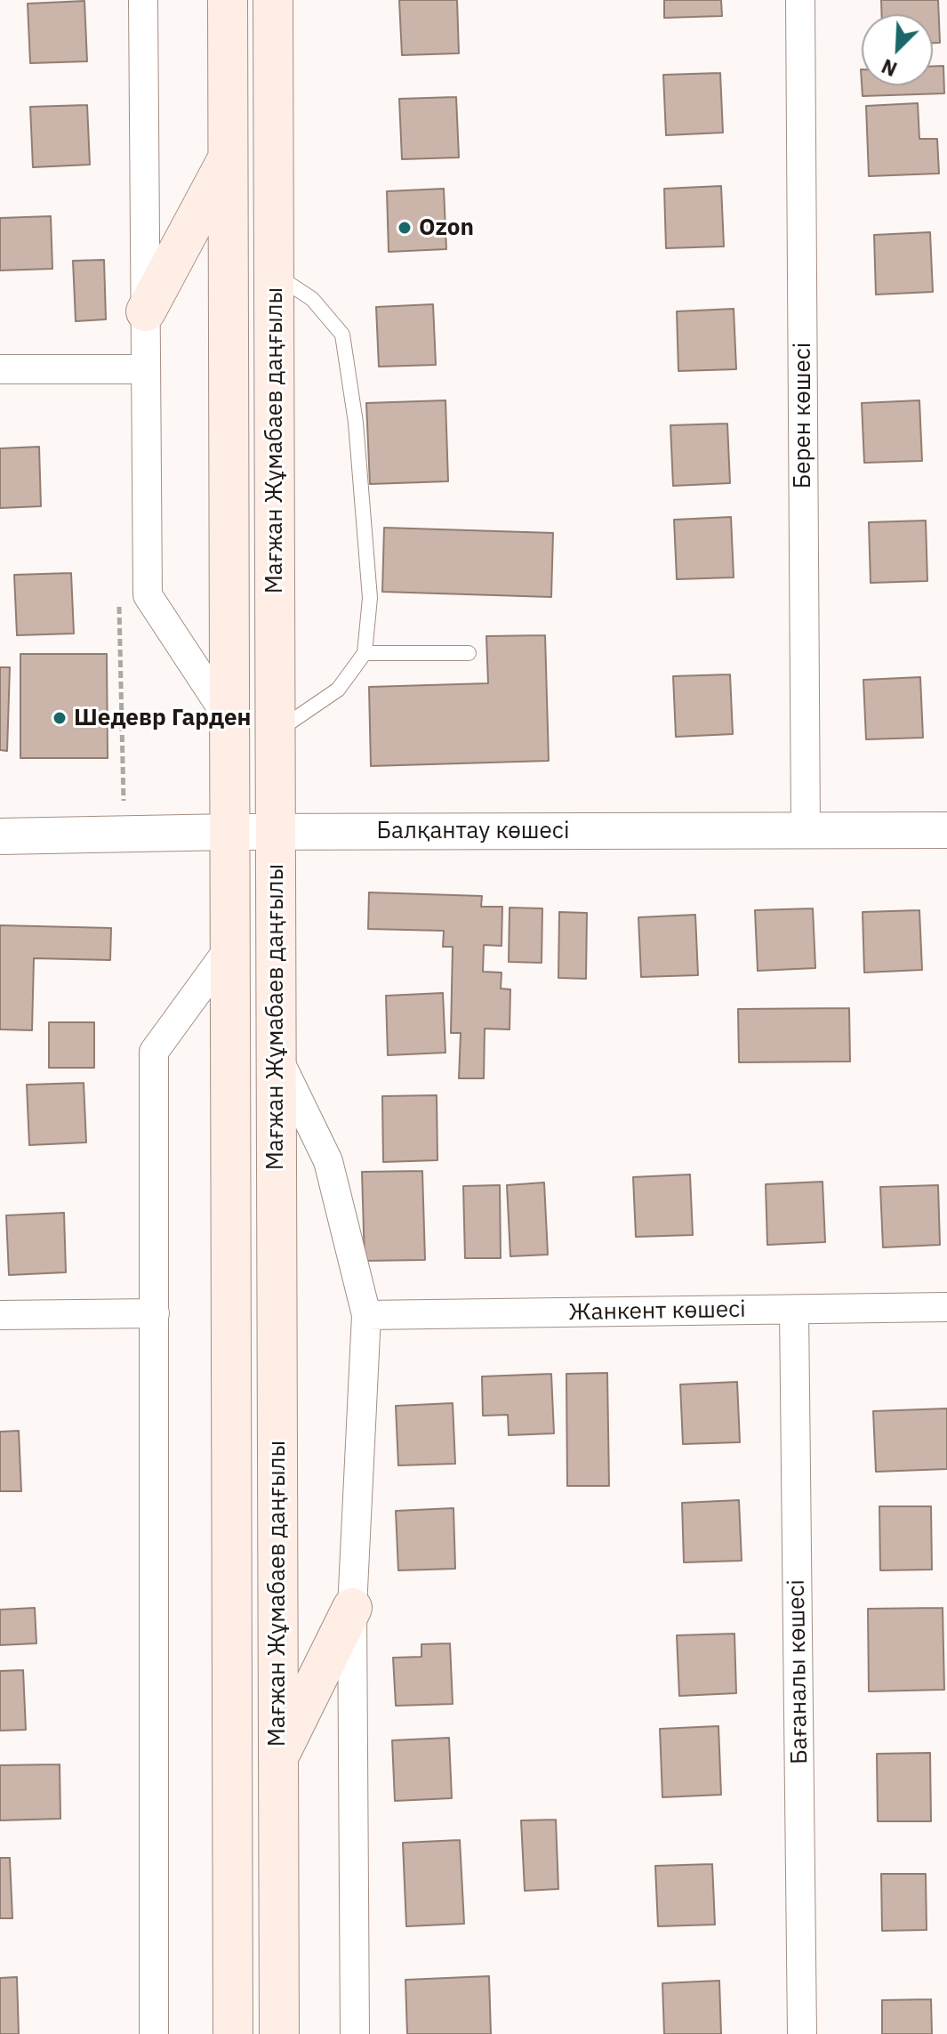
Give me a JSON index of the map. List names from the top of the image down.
{
  "streets": {
    "main road": ["Мағжан Жұмабаев даңғылы"],
    "street": [
      "Берен көшесі",
      "Балқантау көшесі",
      "Жанкент көшесі",
      "Бағаналы көшесі"
    ]
  },
  "crossings": [
    ["Берен көшесі", "Балқантау көшесі"],
    ["Мағжан Жұмабаев даңғылы", "Балқантау көшесі"],
    ["Жанкент көшесі", "Бағаналы көшесі"]
  ],
  "places": ["Ozon", "Шедевр Гарден"],
  "north": "bottom left"
}
